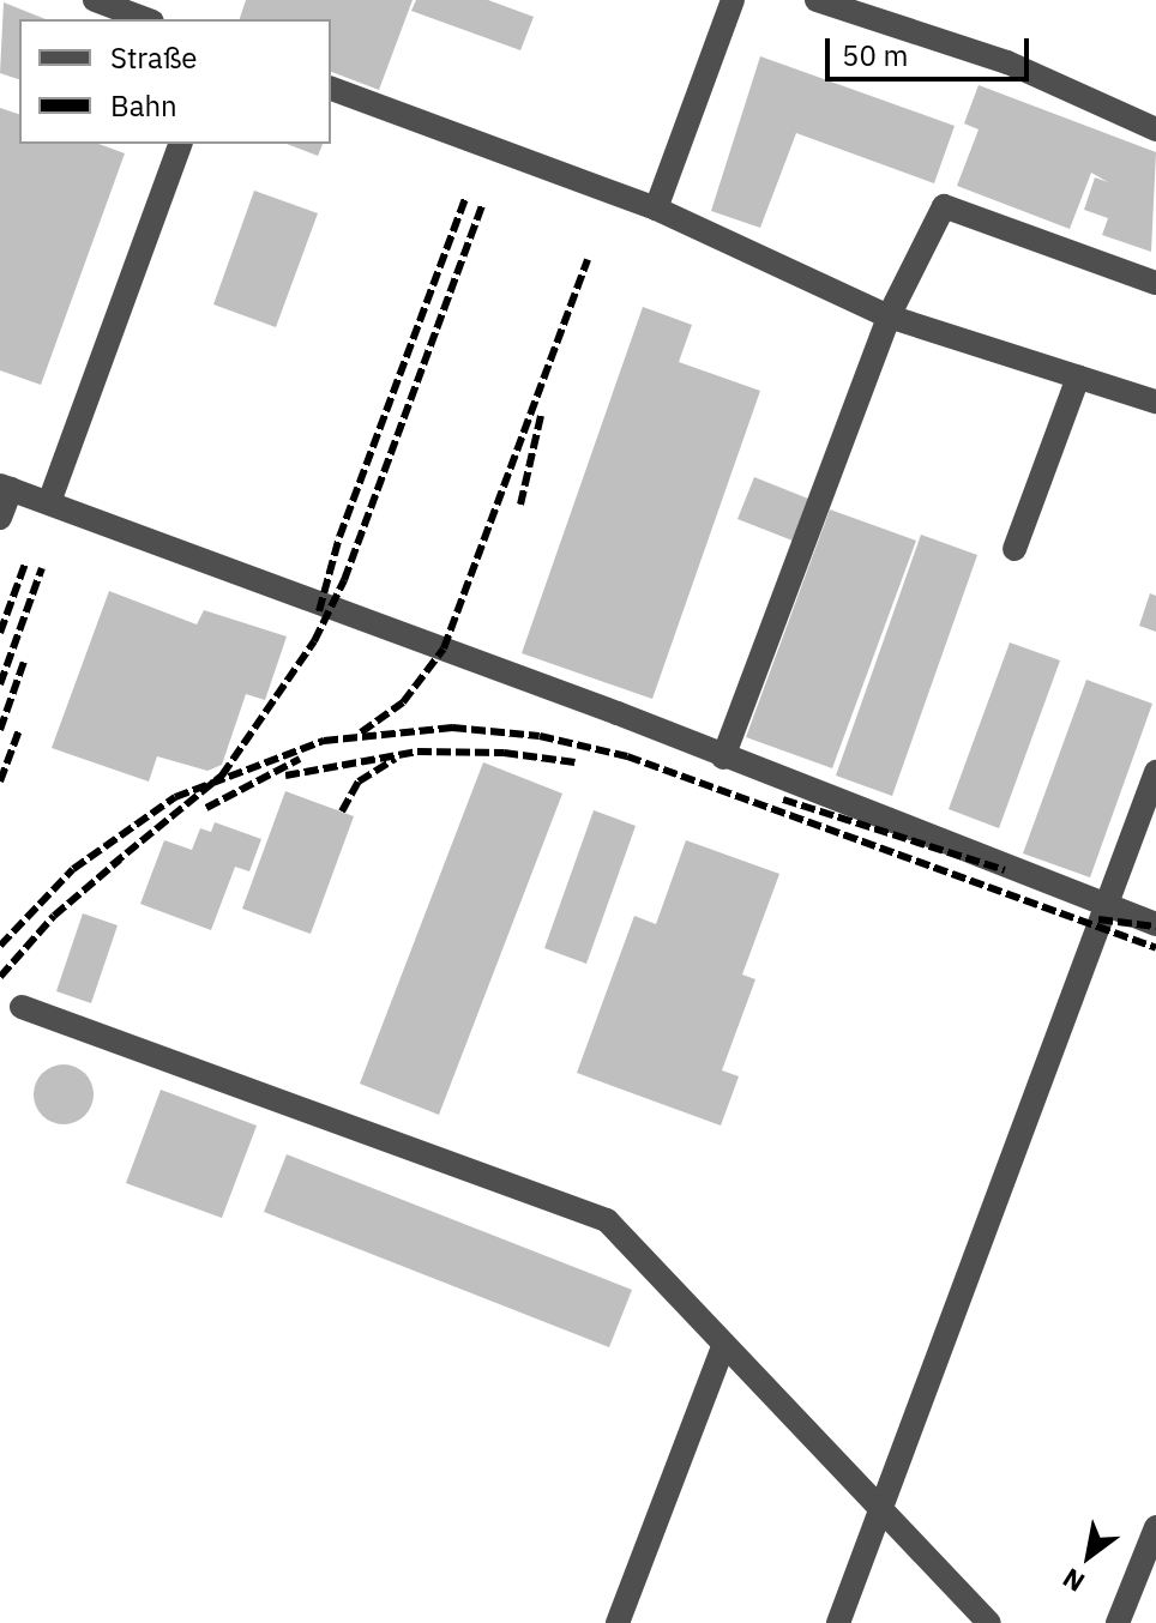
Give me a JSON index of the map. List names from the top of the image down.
{
  "legend": ["Straße", "Bahn"],
  "scale_bar": "50 m",
  "north": "bottom left"
}
